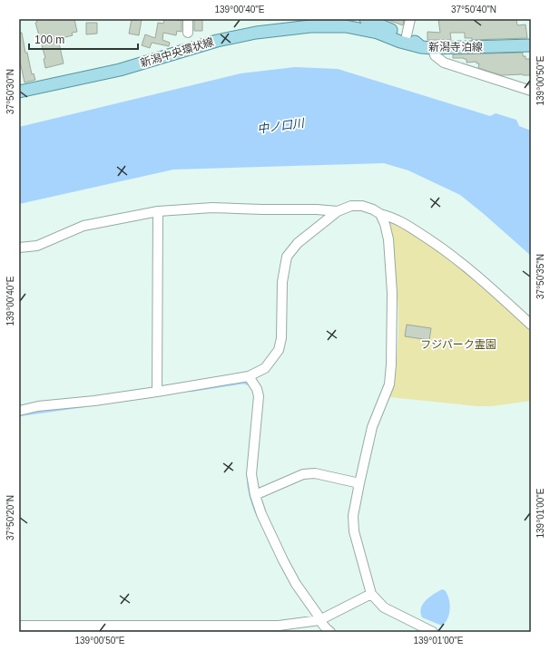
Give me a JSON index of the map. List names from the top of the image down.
{
  "streets": {
    "main road": ["新潟寺泊線", "新潟中央環状線"]
  },
  "crossings": [
    ["新潟寺泊線", "新潟中央環状線"]
  ],
  "water": ["中ノ口川"],
  "parks": ["フジパーク霊園"],
  "scale_bar": "100 m",
  "coordinates": [
    "139°00'40\"E",
    "37°50'40\"N",
    "139°00'50\"E",
    "37°50'30\"N",
    "37°50'35\"N",
    "139°01'00\"E",
    "37°50'20\"N"
  ]
}
